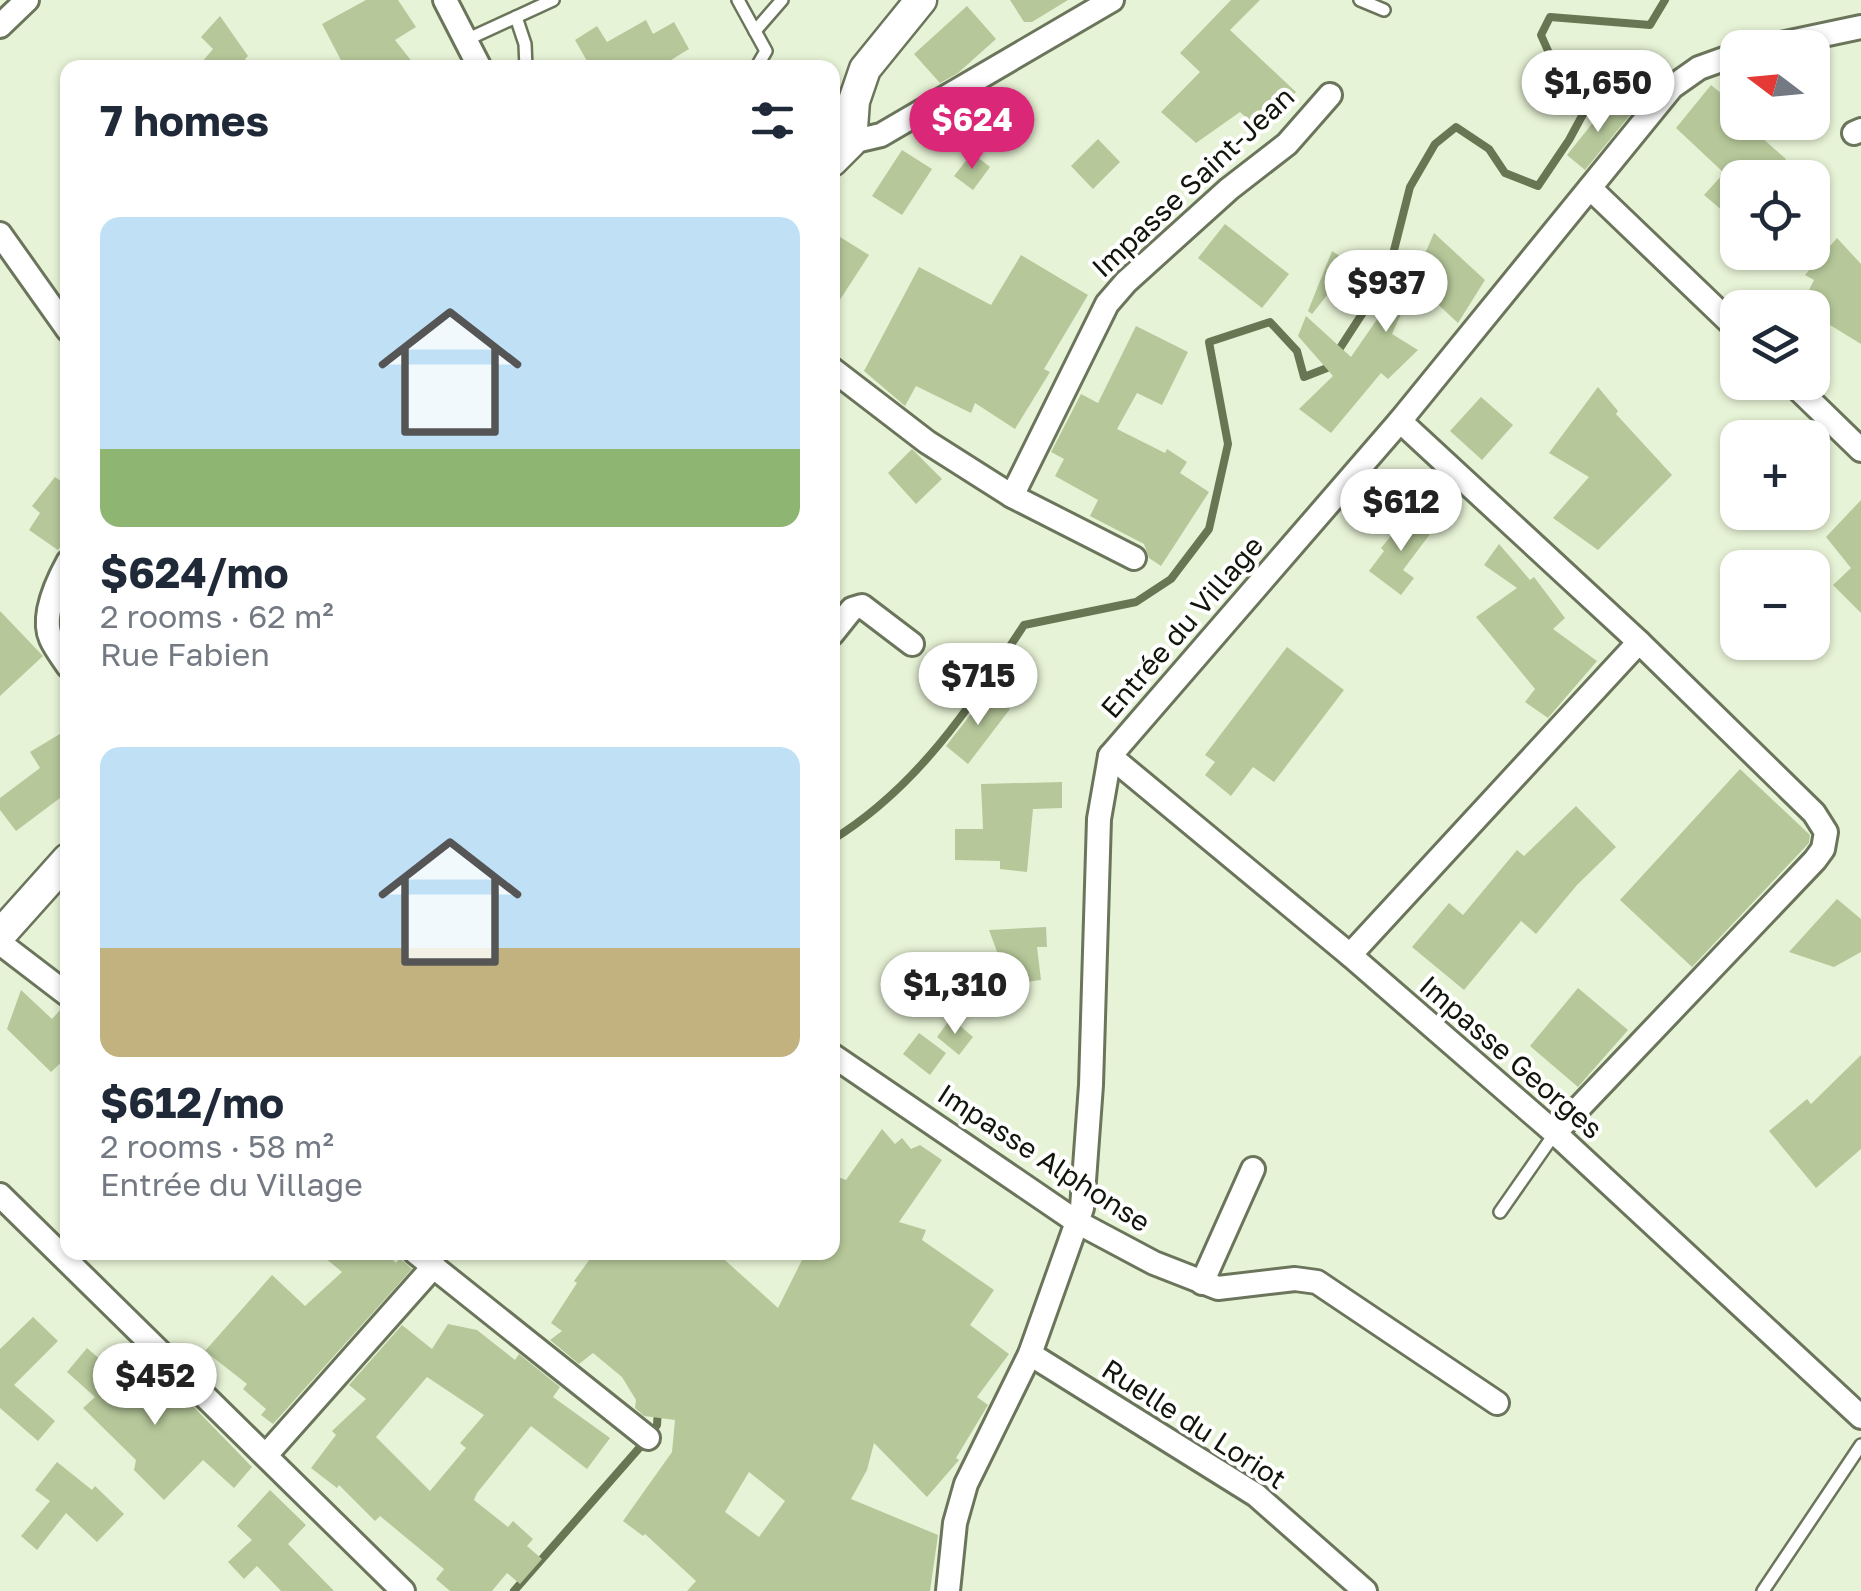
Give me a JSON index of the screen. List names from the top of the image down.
{
  "streets": {
    "street": [
      "Impasse Saint-Jean",
      "Entrée du Village",
      "Impasse Georges",
      "Impasse Alphonse",
      "Ruelle du Loriot"
    ]
  },
  "crossings": [
    ["Entrée du Village", "Impasse Georges"],
    ["Entrée du Village", "Impasse Alphonse"],
    ["Entrée du Village", "Ruelle du Loriot"]
  ],
  "north": "left",
  "page": {
    "map_buttons": ["+", "−"],
    "price": [
      "$1,650",
      "$624",
      "$937",
      "$612",
      "$715",
      "$1,310",
      "$452"
    ],
    "heading": "7 homes",
    "list": [
      {
        "name": "$624/mo",
        "note": "2 rooms · 62 m² · Rue Fabien"
      },
      {
        "name": "$612/mo",
        "note": "2 rooms · 58 m² · Entrée du Village"
      }
    ]
  }
}
